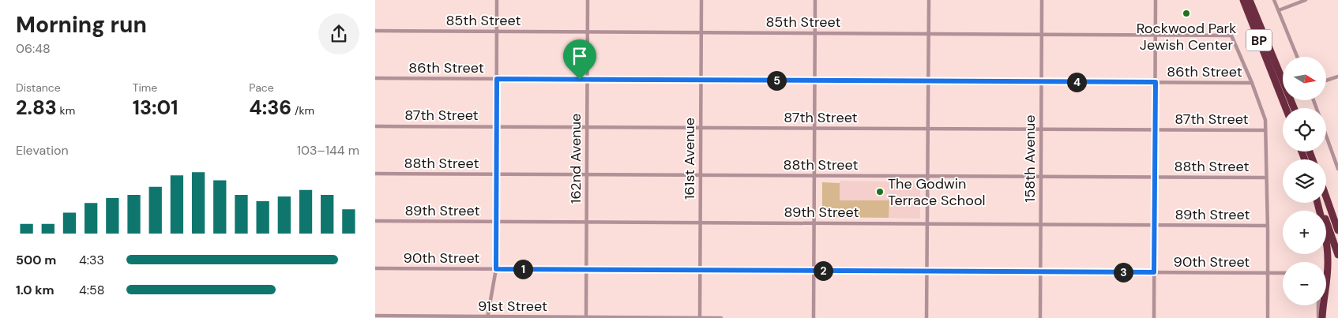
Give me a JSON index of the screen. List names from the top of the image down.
{
  "streets": {
    "highway": ["BP"],
    "street": [
      "85th Street",
      "86th Street",
      "87th Street",
      "162nd Avenue",
      "161st Avenue",
      "158th Avenue",
      "88th Street",
      "89th Street",
      "90th Street",
      "91st Street"
    ]
  },
  "crossings": [
    ["85th Street", "86th Street"],
    ["85th Street", "162nd Avenue"],
    ["85th Street", "161st Avenue"],
    ["85th Street", "158th Avenue"],
    ["86th Street", "162nd Avenue"],
    ["86th Street", "161st Avenue"],
    ["86th Street", "158th Avenue"],
    ["87th Street", "162nd Avenue"],
    ["87th Street", "161st Avenue"],
    ["87th Street", "158th Avenue"],
    ["162nd Avenue", "88th Street"],
    ["162nd Avenue", "89th Street"],
    ["162nd Avenue", "90th Street"],
    ["162nd Avenue", "91st Street"],
    ["161st Avenue", "88th Street"],
    ["161st Avenue", "89th Street"],
    ["161st Avenue", "90th Street"],
    ["161st Avenue", "91st Street"],
    ["158th Avenue", "88th Street"],
    ["158th Avenue", "89th Street"],
    ["158th Avenue", "90th Street"]
  ],
  "places": ["Rockwood Park Jewish Center", "The Godwin Terrace School"],
  "north": "right",
  "page": {
    "heading": ["Morning run", "06:48"],
    "map_buttons": ["+", "−"],
    "stats": [
      ["Distance", "2.83 km"],
      ["Time", "13:01"],
      ["Pace", "4:36 /km"]
    ],
    "pins": [
      "5",
      "4",
      "1",
      "2",
      "3"
    ],
    "chart": ["Elevation", "103–144 m"],
    "list": [
      {
        "name": "500 m",
        "note": "4:33"
      },
      {
        "name": "1.0 km",
        "note": "4:58"
      }
    ]
  }
}
